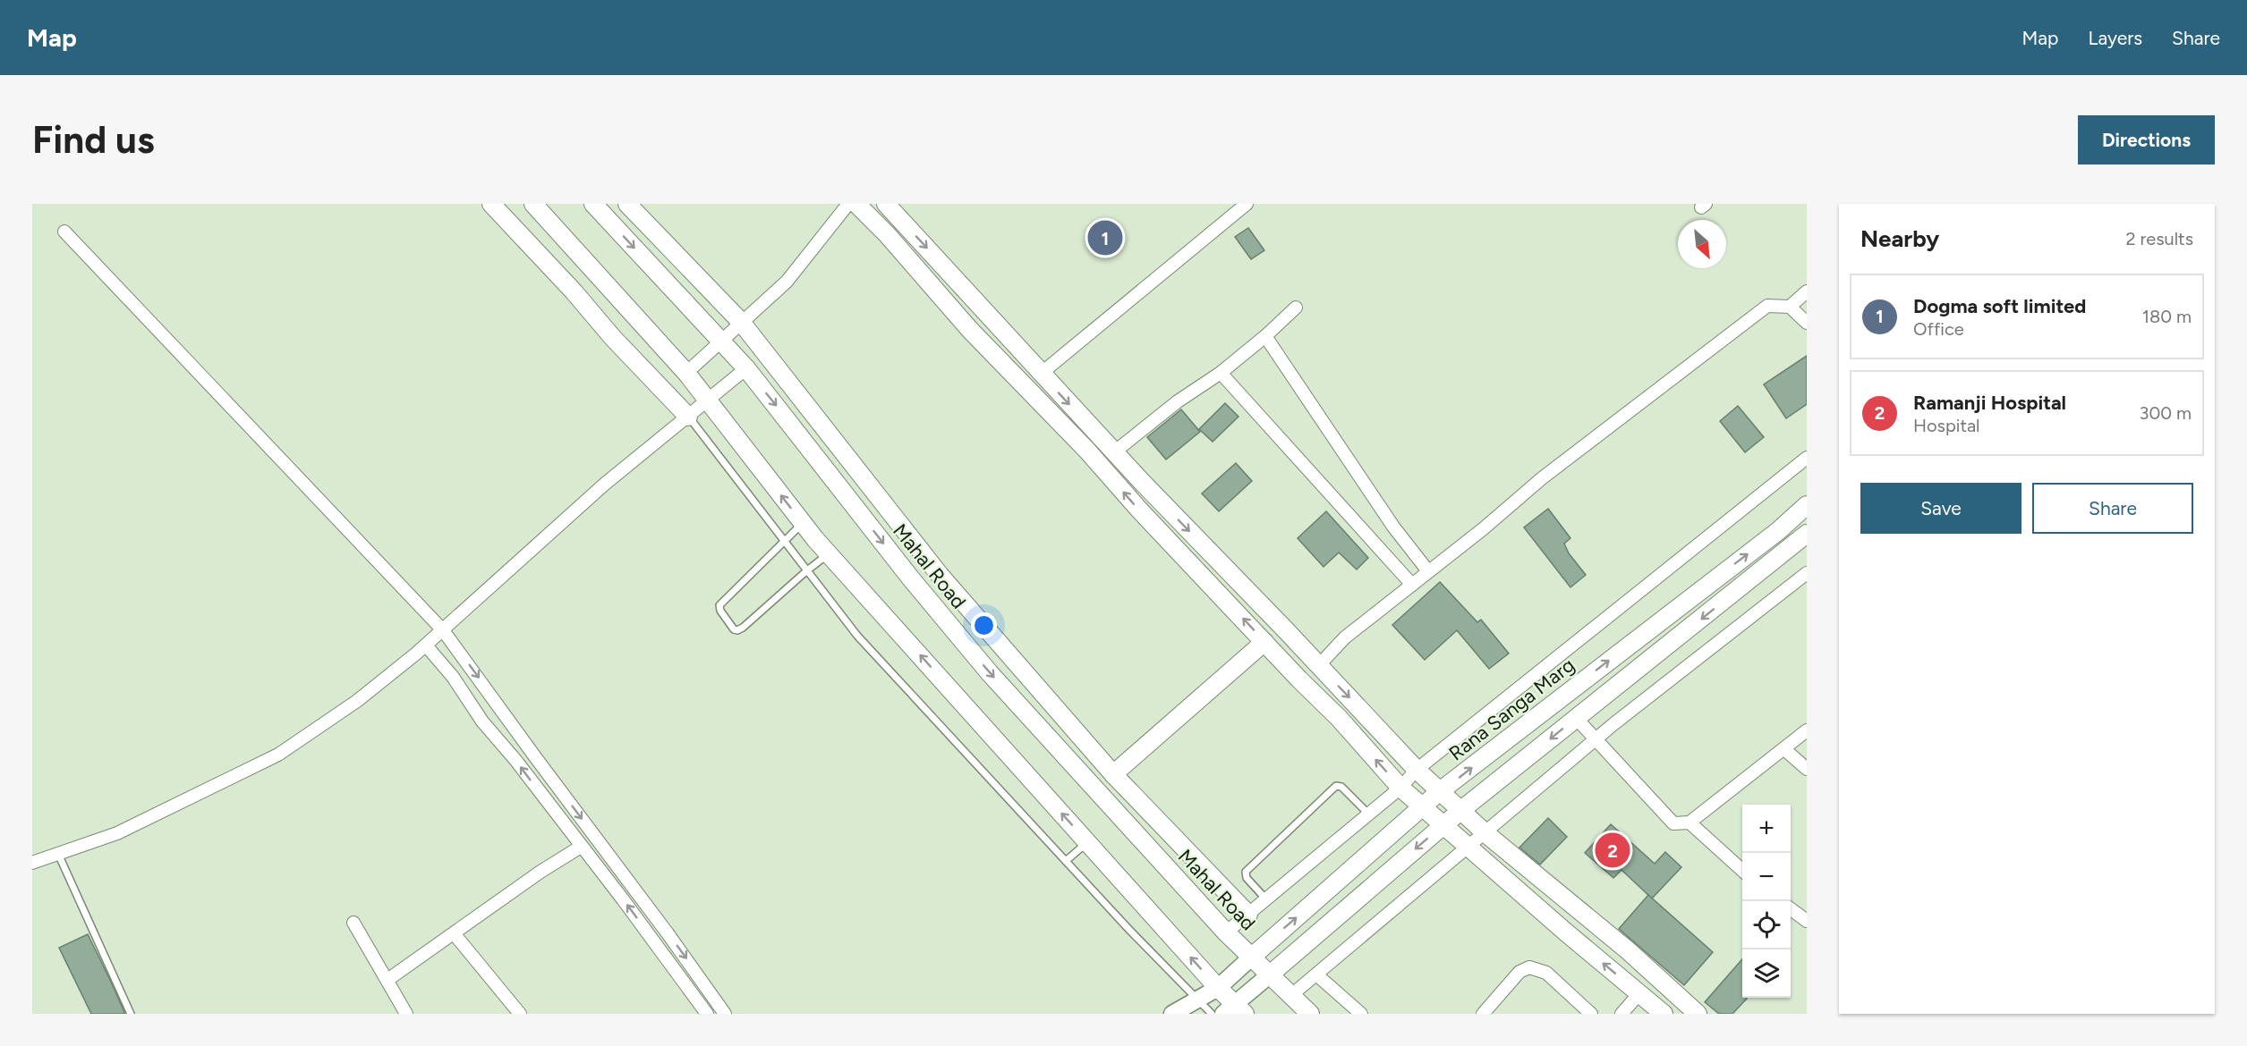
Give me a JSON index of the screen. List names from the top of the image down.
{
  "streets": {
    "main road": ["Mahal Road", "Rana Sanga Marg"]
  },
  "crossings": [
    ["Mahal Road", "Rana Sanga Marg"]
  ],
  "north": "bottom right",
  "page": {
    "header": "Map",
    "nav": ["Map", "Layers", "Share"],
    "buttons": [
      "Directions",
      ["Save", "Share"]
    ],
    "title": "Find us",
    "heading": ["Nearby", "2 results"],
    "pins": ["1", "2"],
    "list": [
      {
        "mark": "1",
        "name": "Dogma soft limited",
        "note": "Office",
        "value": "180 m"
      },
      {
        "mark": "2",
        "name": "Ramanji Hospital",
        "note": "Hospital",
        "value": "300 m"
      }
    ],
    "map_buttons": ["+", "−"]
  }
}
